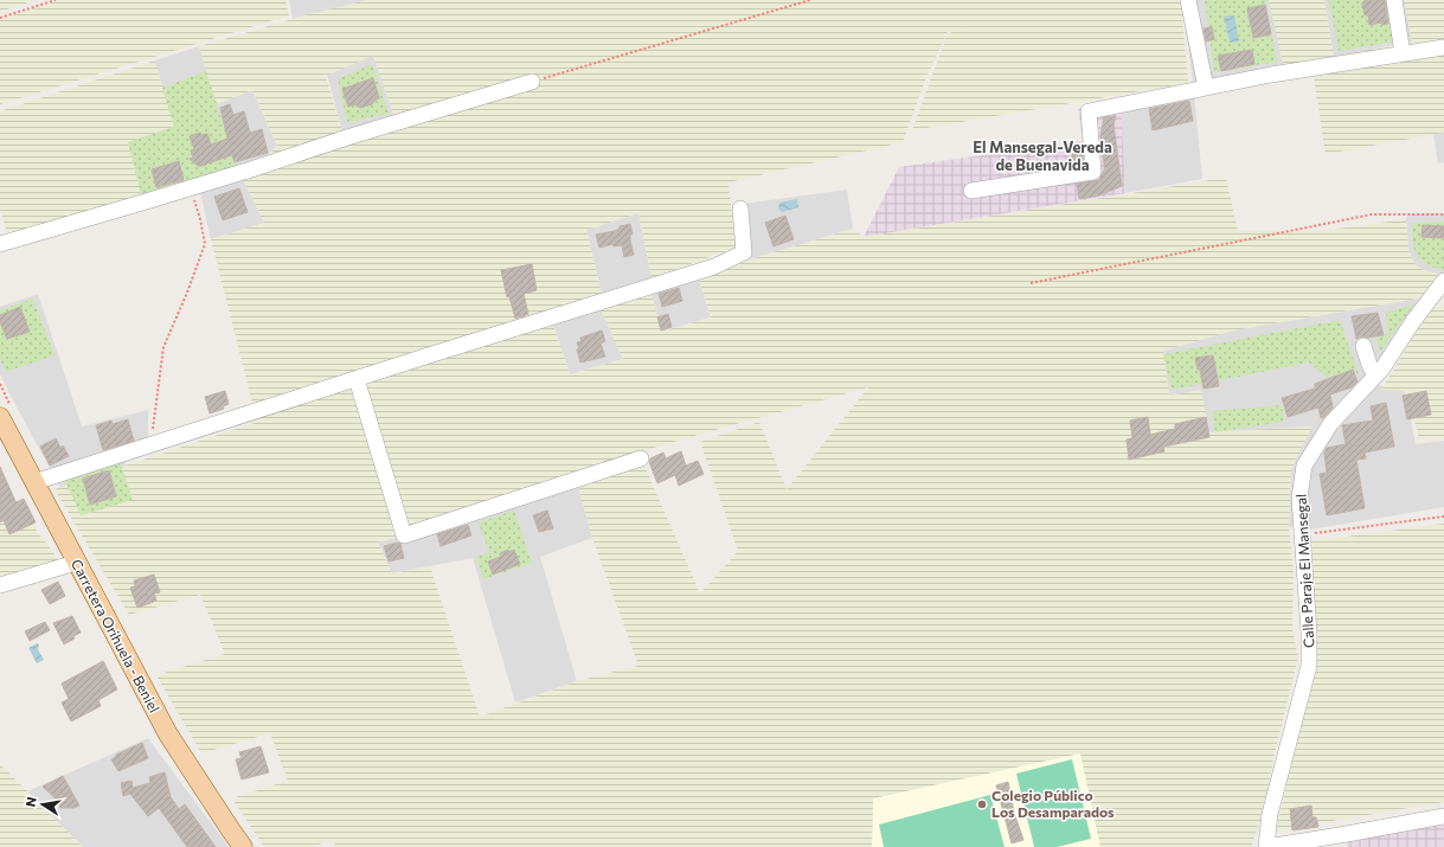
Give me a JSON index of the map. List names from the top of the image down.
{
  "streets": {
    "main road": ["Carretera Orihuela - Beniel"],
    "street": ["Calle Paraje El Mansegal"]
  },
  "districts": ["El Mansegal-Vereda de Buenavida"],
  "places": ["Colegio Público Los Desamparados"],
  "north": "left"
}
